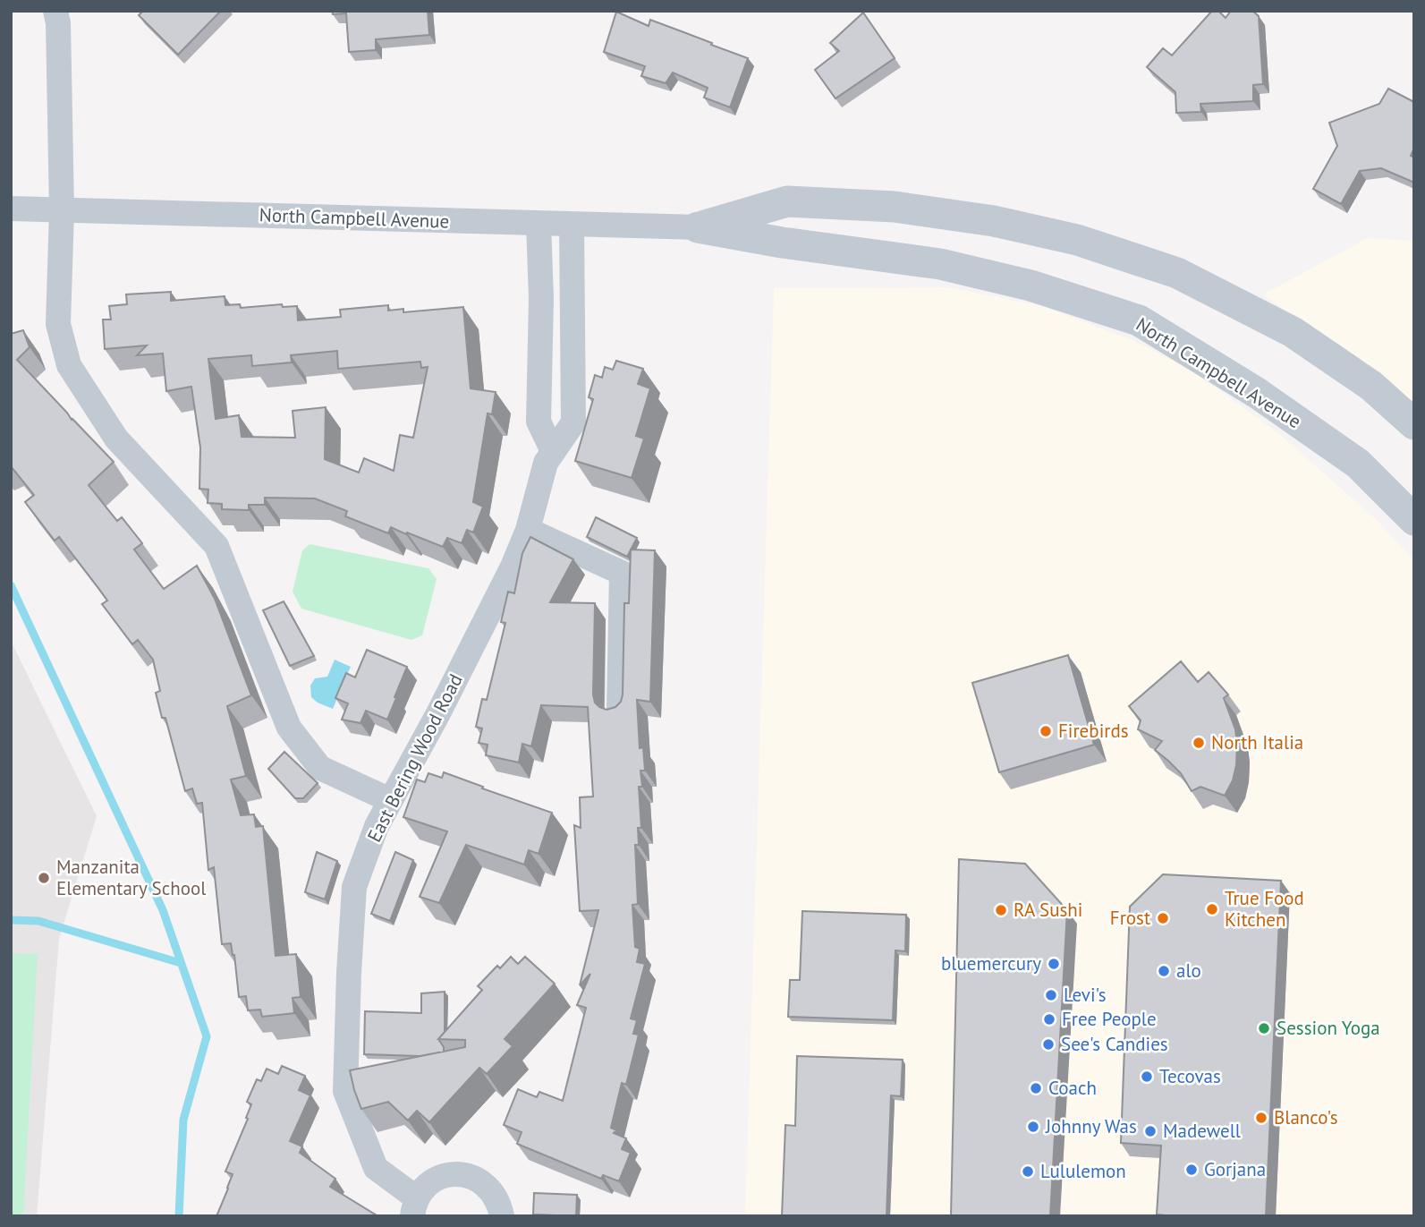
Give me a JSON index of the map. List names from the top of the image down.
{
  "streets": {
    "street": ["North Campbell Avenue", "East Bering Wood Road"]
  },
  "places": [
    "Firebirds",
    "North Italia",
    "Manzanita Elementary School",
    "True Food Kitchen",
    "RA Sushi",
    "Frost",
    "bluemercury",
    "alo",
    "Levi's",
    "Free People",
    "Session Yoga",
    "See's Candies",
    "Tecovas",
    "Coach",
    "Blanco's",
    "Johnny Was",
    "Madewell",
    "Gorjana",
    "Lululemon"
  ]
}
